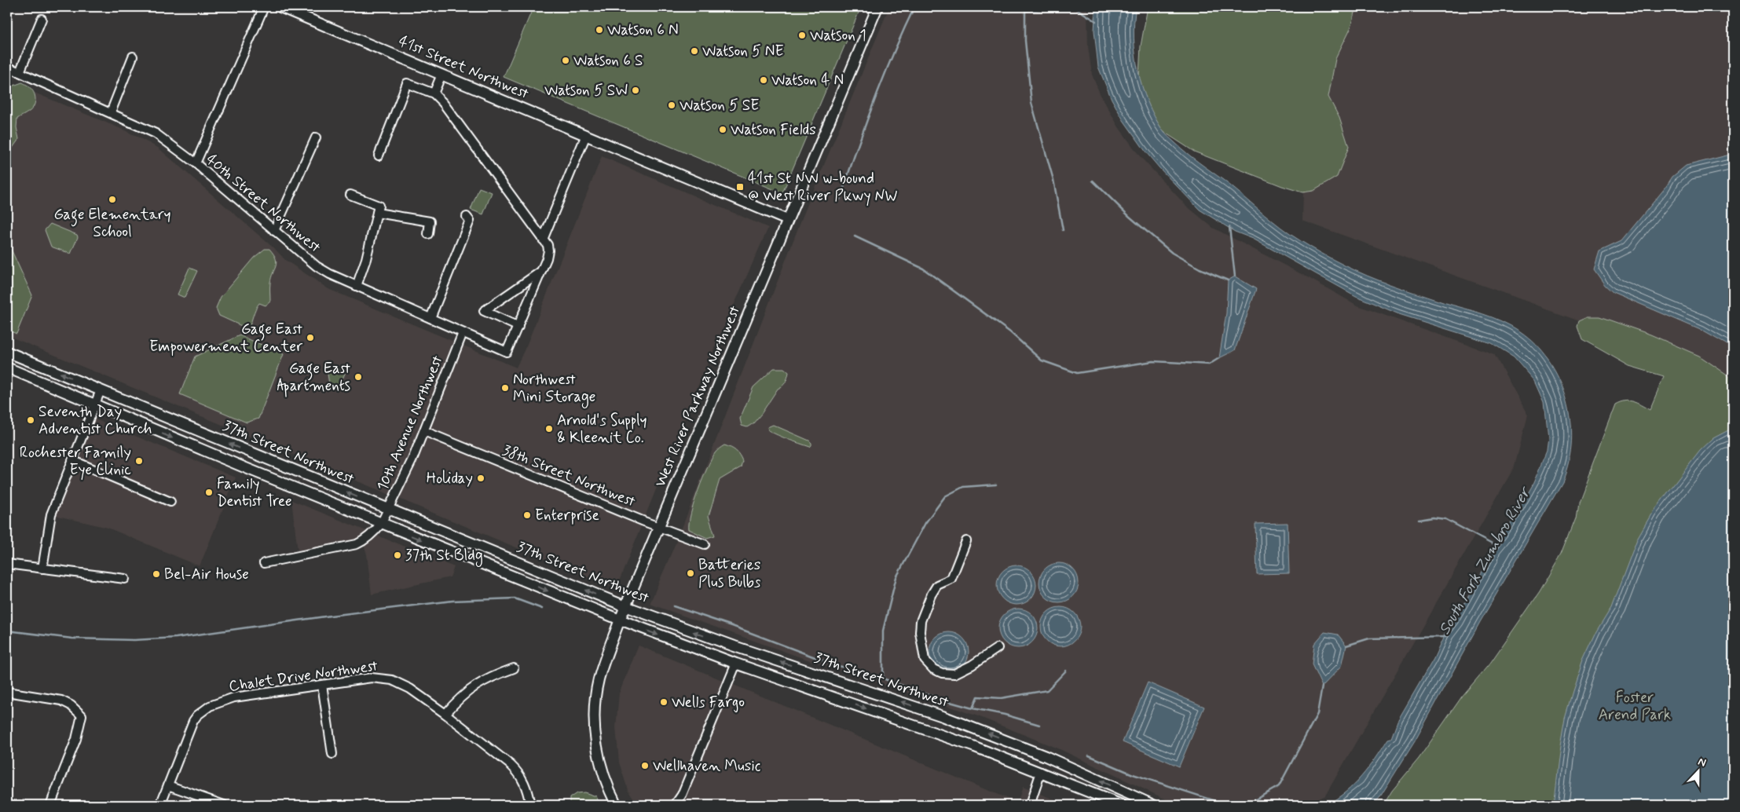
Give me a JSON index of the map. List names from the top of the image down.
{
  "streets": {
    "main road": ["41st Street Northwest", "West River Parkway Northwest", "37th Street Northwest"],
    "street": [
      "40th Street Northwest",
      "10th Avenue Northwest",
      "38th Street Northwest",
      "Chalet Drive Northwest"
    ]
  },
  "crossings": [
    ["41st Street Northwest", "West River Parkway Northwest"],
    ["40th Street Northwest", "10th Avenue Northwest"],
    ["West River Parkway Northwest", "37th Street Northwest"],
    ["West River Parkway Northwest", "38th Street Northwest"],
    ["10th Avenue Northwest", "37th Street Northwest"],
    ["10th Avenue Northwest", "38th Street Northwest"]
  ],
  "water": ["South Fork Zumbro River"],
  "parks": ["Foster Arend Park"],
  "places": {
    "other": [
      "Watson 6 N",
      "Watson 1",
      "Watson 5 NE",
      "Watson 6 S",
      "Watson 4 N",
      "Watson 5 SW",
      "Watson 5 SE",
      "Watson Fields",
      "Gage Elementary School",
      "Gage East Empowerment Center",
      "Gage East Apartments",
      "Northwest Mini Storage",
      "Seventh Day Adventist Church",
      "Arnold's Supply & Kleenit Co.",
      "Rochester Family Eye Clinic",
      "Holiday",
      "Family Dentist Tree",
      "Enterprise",
      "37th St Bldg",
      "Batteries Plus Bulbs",
      "Bel-Air House",
      "Wells Fargo",
      "Wellhaven Music"
    ],
    "transit": ["41st St NW w-bound @ West River Pkwy NW"]
  },
  "north": "top"
}
